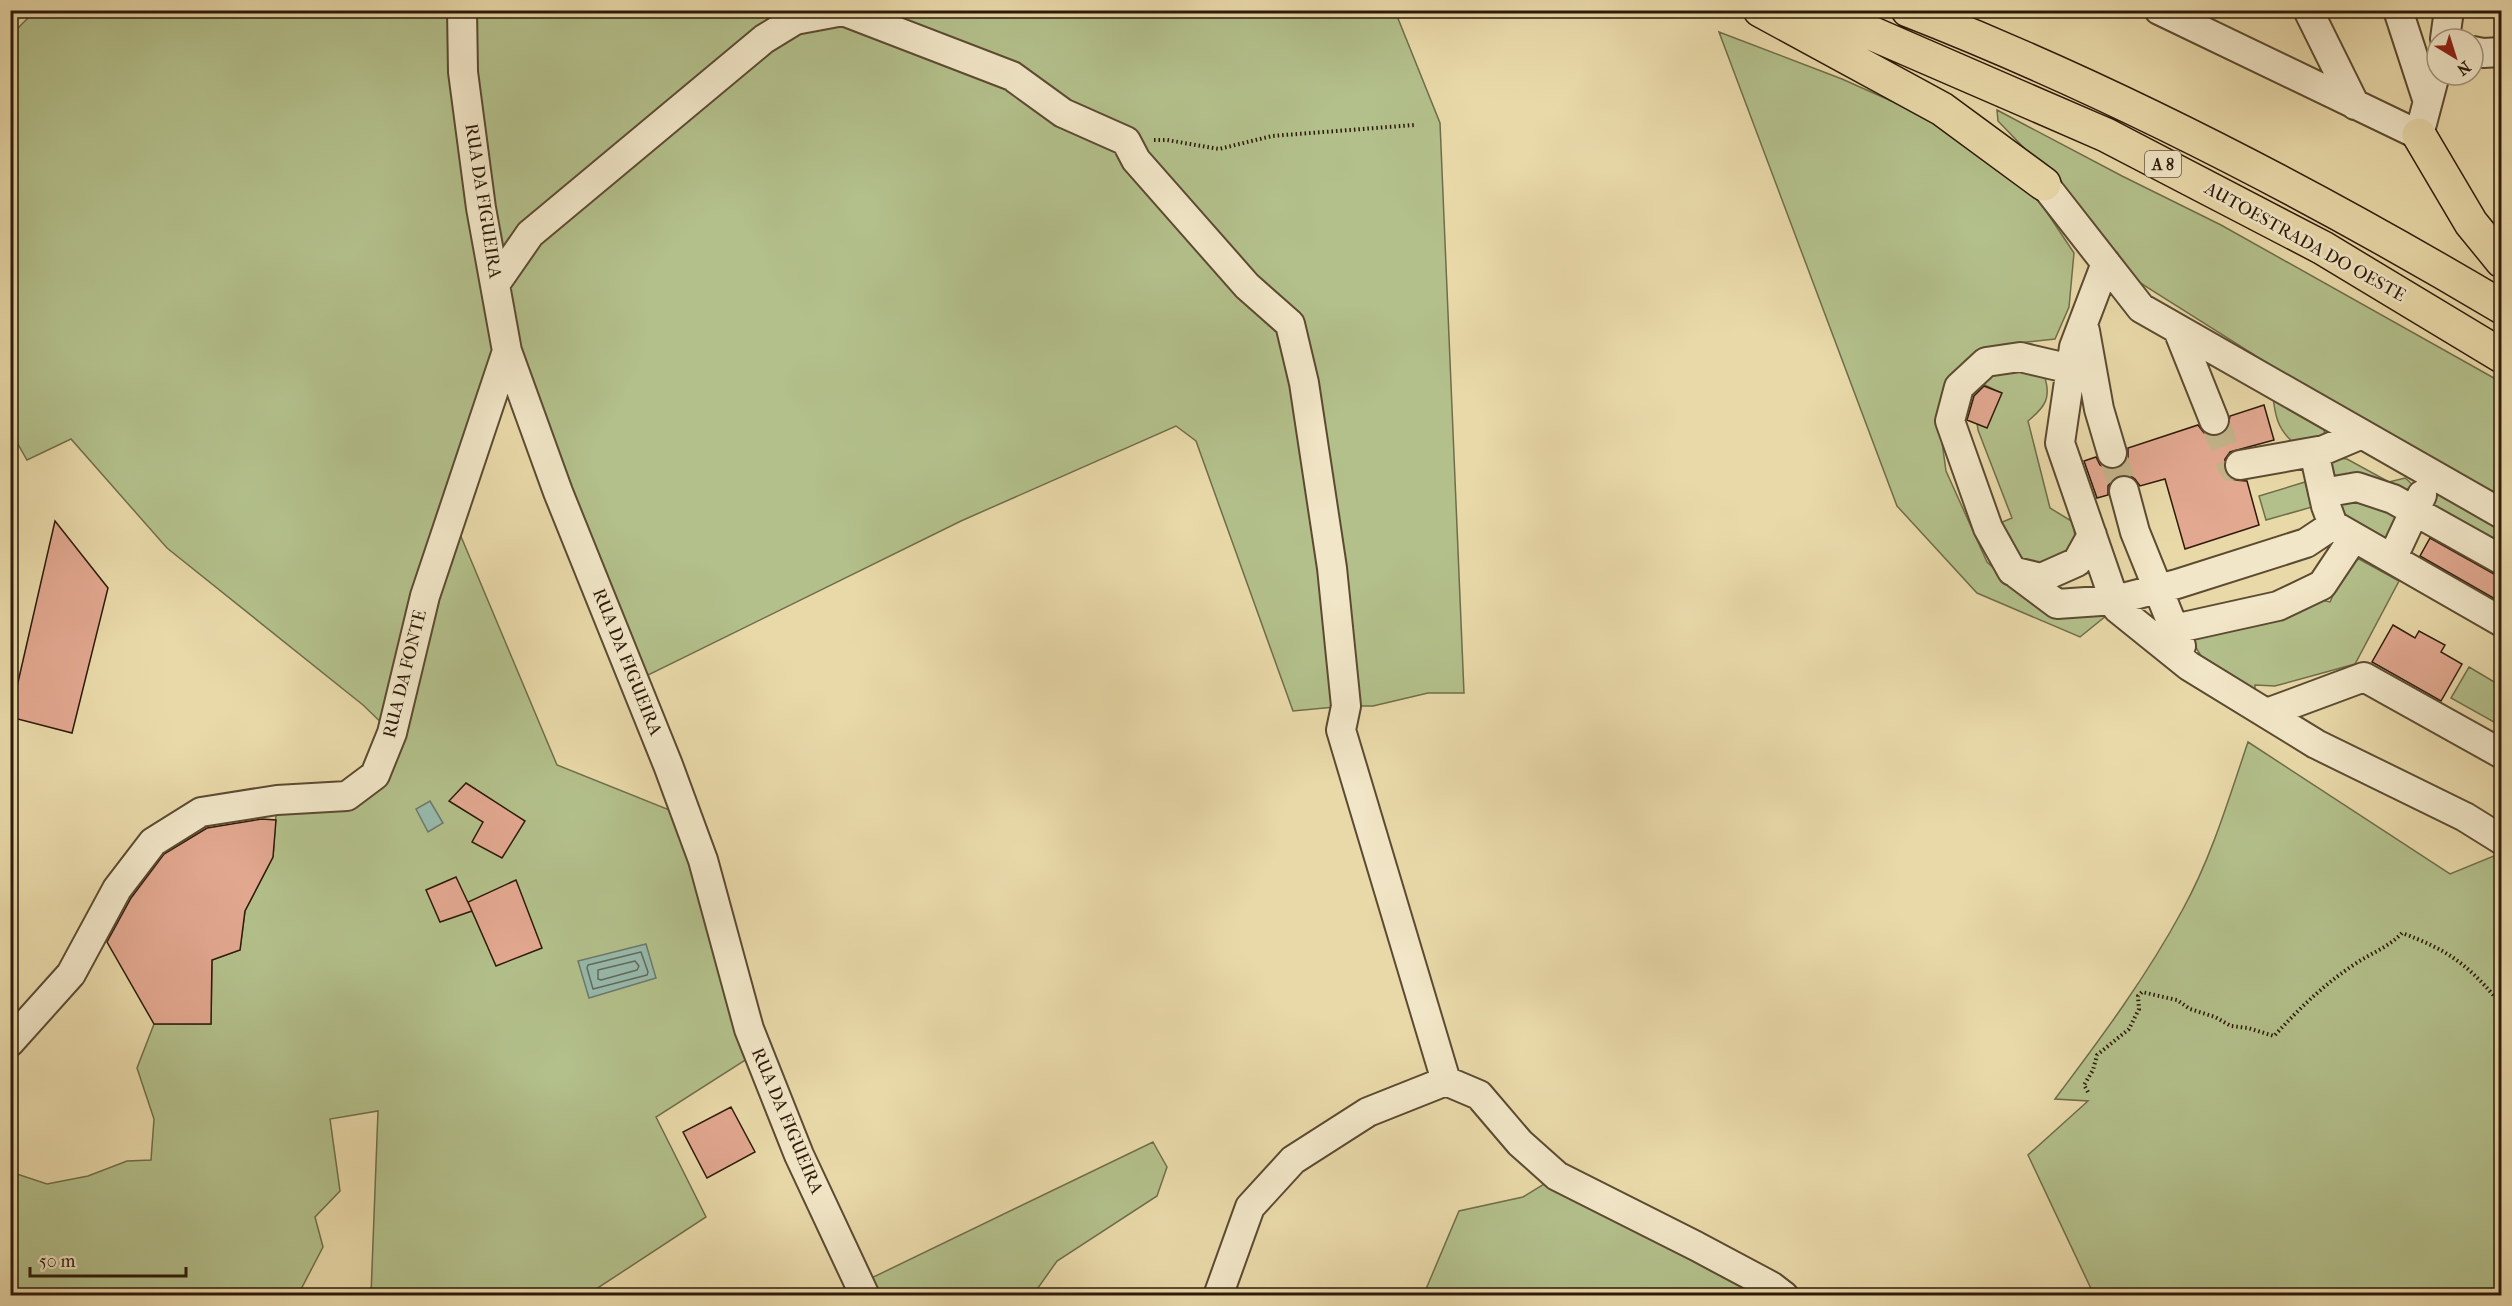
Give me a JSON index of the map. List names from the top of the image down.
{
  "streets": {
    "highway": ["A 8", "AUTOESTRADA DO OESTE"],
    "street": ["RUA DA FIGUEIRA", "RUA DA FONTE"]
  },
  "crossings": [
    ["RUA DA FIGUEIRA", "RUA DA FONTE"]
  ],
  "scale_bar": "50 m",
  "north": "bottom right"
}
